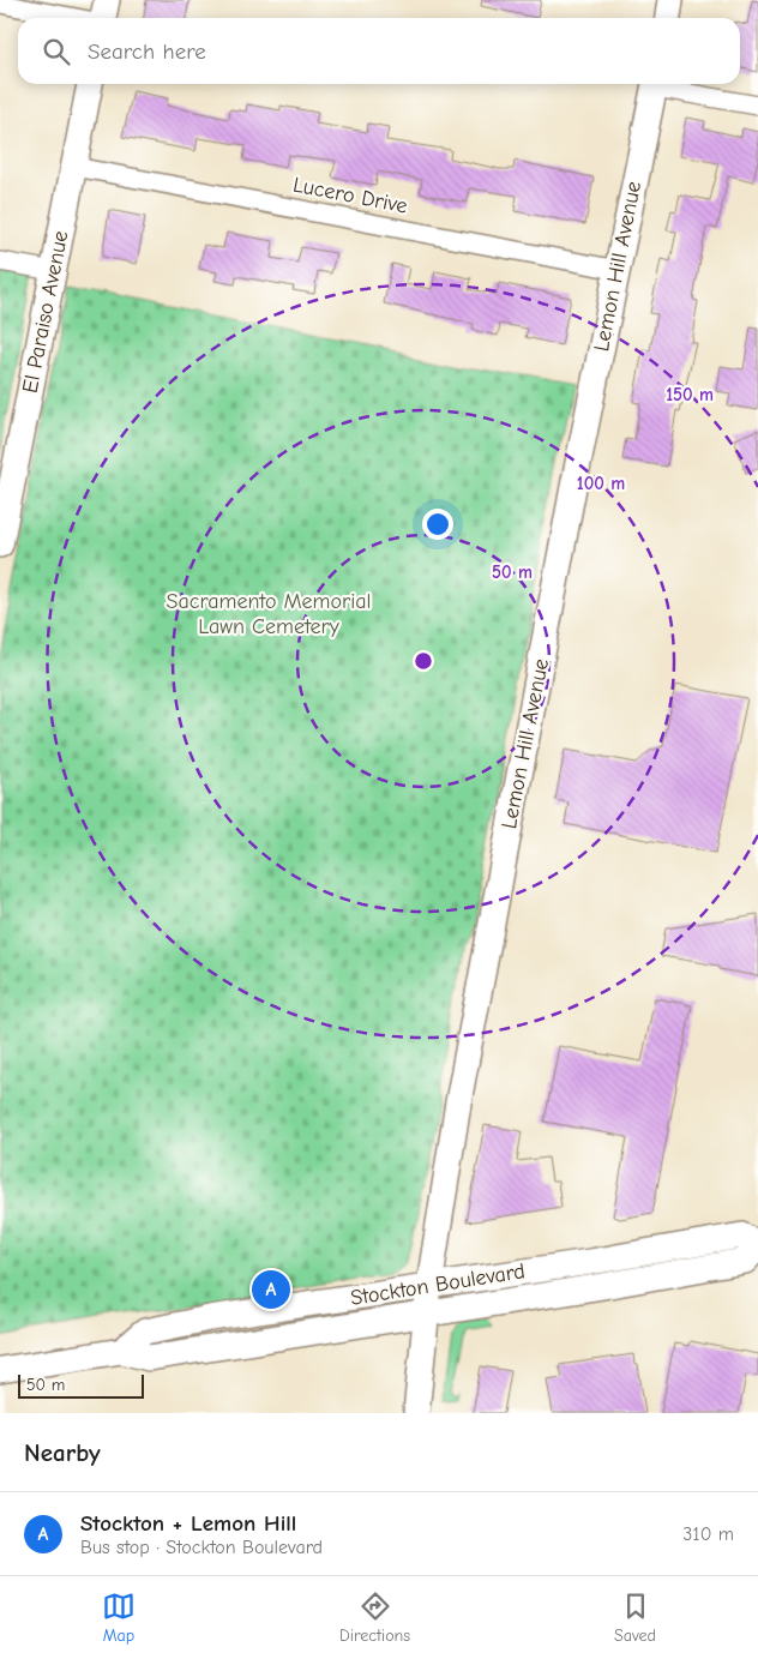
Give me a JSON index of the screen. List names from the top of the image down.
{
  "streets": {
    "street": [
      "Lucero Drive",
      "Lemon Hill Avenue",
      "El Paraiso Avenue",
      "Stockton Boulevard"
    ]
  },
  "crossings": [
    ["Lucero Drive", "Lemon Hill Avenue"],
    ["Lucero Drive", "El Paraiso Avenue"],
    ["Lemon Hill Avenue", "Stockton Boulevard"]
  ],
  "parks": ["Sacramento Memorial Lawn Cemetery"],
  "scale_bar": "50 m",
  "page": {
    "search": "Search here",
    "pins": "A",
    "scale": "50 m",
    "heading": "Nearby",
    "list": [
      {
        "mark": "A",
        "name": "Stockton + Lemon Hill",
        "note": "Bus stop · Stockton Boulevard",
        "value": "310 m"
      }
    ],
    "nav": ["Map", "Directions", "Saved"]
  },
  "rings": ["150 m", "100 m", "50 m"]
}
